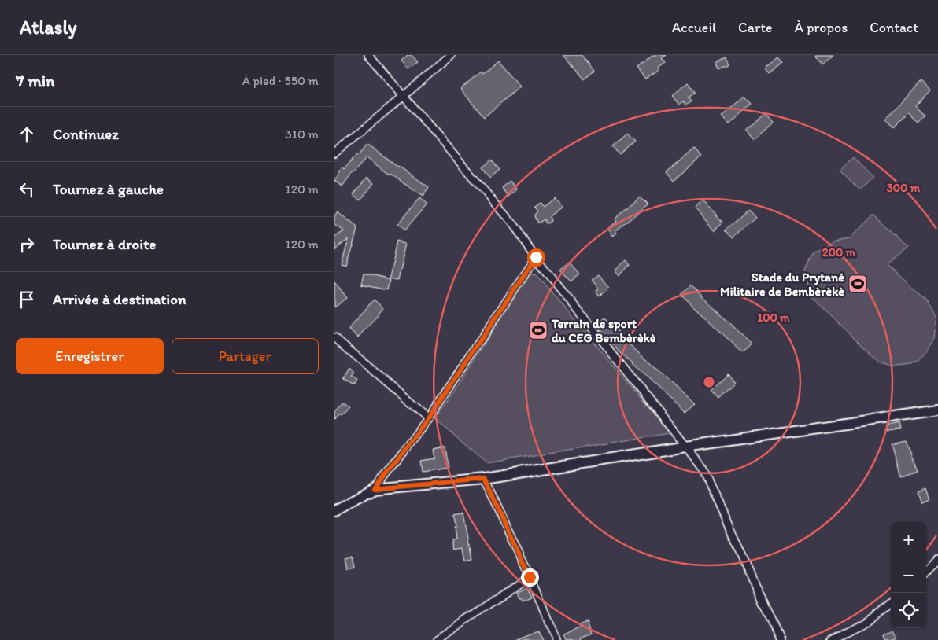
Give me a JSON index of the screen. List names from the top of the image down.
{
  "places": {
    "sports": ["Stade du Prytané Militaire de Bembèrèkè", "Terrain de sport du CEG Bembèrèkè"]
  },
  "page": {
    "header": "Atlasly",
    "nav": [
      "Accueil",
      "Carte",
      "À propos",
      "Contact"
    ],
    "heading": ["7 min", "À pied · 550 m"],
    "list": [
      ["Continuez", "310 m"],
      ["Tournez à gauche", "120 m"],
      ["Tournez à droite", "120 m"],
      "Arrivée à destination"
    ],
    "buttons": ["Enregistrer", "Partager"],
    "map_buttons": ["+", "−"]
  },
  "rings": ["300 m", "200 m", "100 m"]
}
